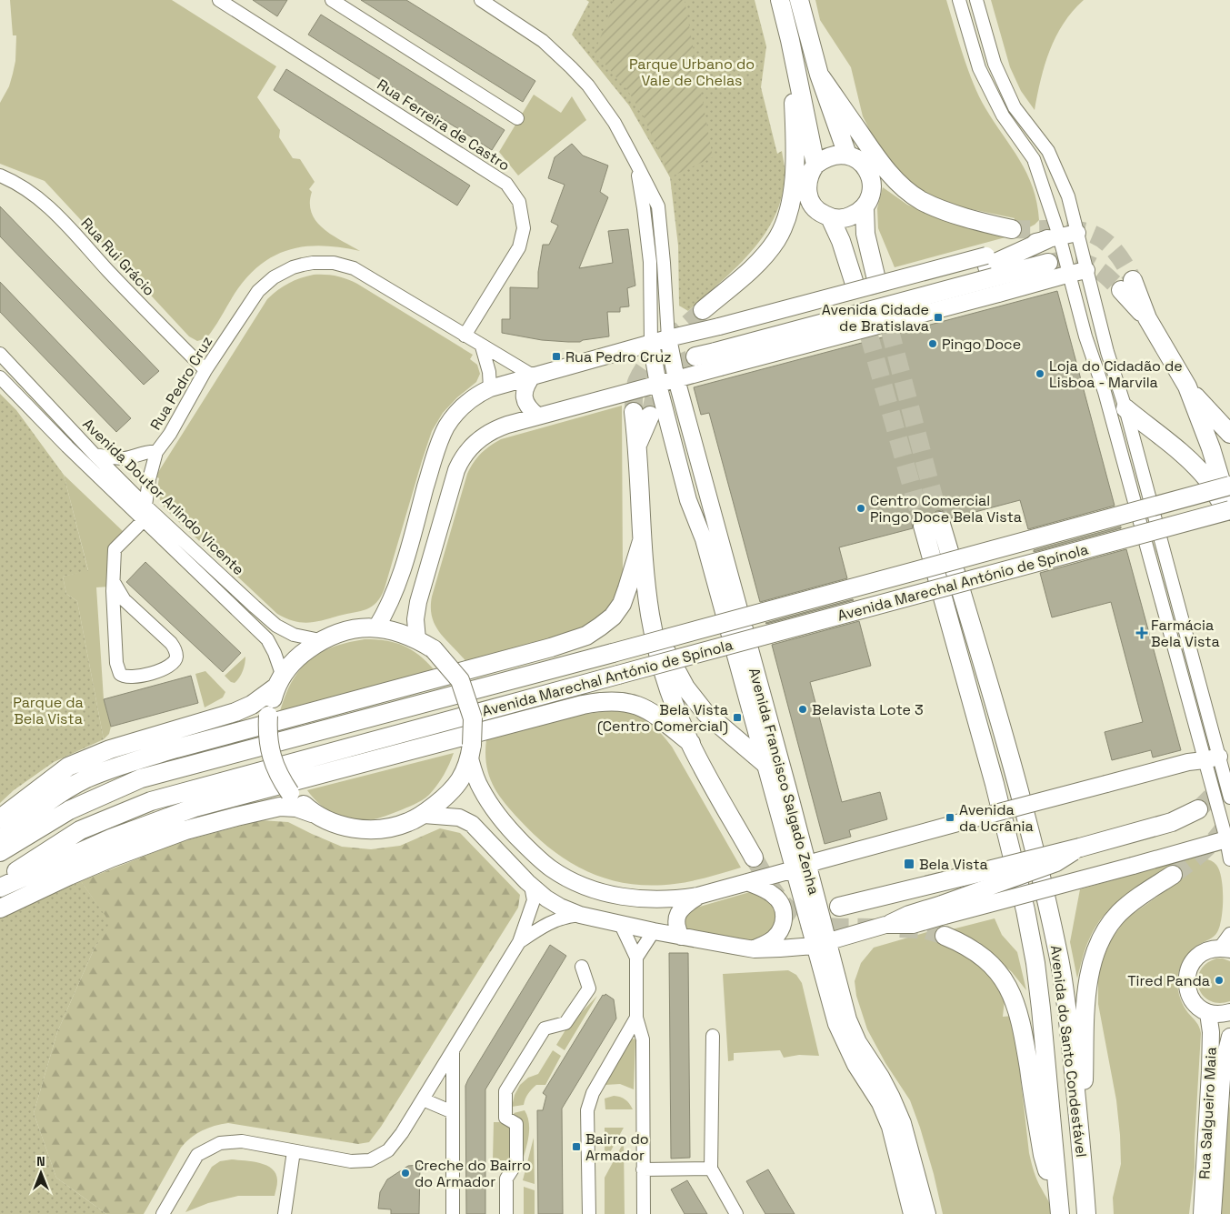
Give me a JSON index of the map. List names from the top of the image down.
{
  "streets": {
    "highway": ["Avenida Marechal António de Spínola", "Avenida do Santo Condestável"],
    "main road": ["Avenida Francisco Salgado Zenha", "Rua Salgueiro Maia"],
    "street": [
      "Rua Ferreira de Castro",
      "Rua Rui Grácio",
      "Rua Pedro Cruz",
      "Avenida Doutor Arlindo Vicente"
    ]
  },
  "crossings": [
    ["Rua Ferreira de Castro", "Rua Pedro Cruz"],
    ["Rua Rui Grácio", "Rua Pedro Cruz"],
    ["Rua Pedro Cruz", "Avenida Doutor Arlindo Vicente"]
  ],
  "parks": ["Parque Urbano do Vale de Chelas", "Parque da Bela Vista"],
  "places": {
    "transit": [
      "Avenida Cidade de Bratislava",
      "Rua Pedro Cruz",
      "Bela Vista (Centro Comercial)",
      "Avenida da Ucrânia",
      "Bela Vista",
      "Bairro do Armador"
    ],
    "other": [
      "Pingo Doce",
      "Loja do Cidadão de Lisboa - Marvila",
      "Centro Comercial Pingo Doce Bela Vista",
      "Belavista Lote 3",
      "Tired Panda",
      "Creche do Bairro do Armador"
    ],
    "health": ["Farmácia Bela Vista"]
  },
  "north": "top"
}
